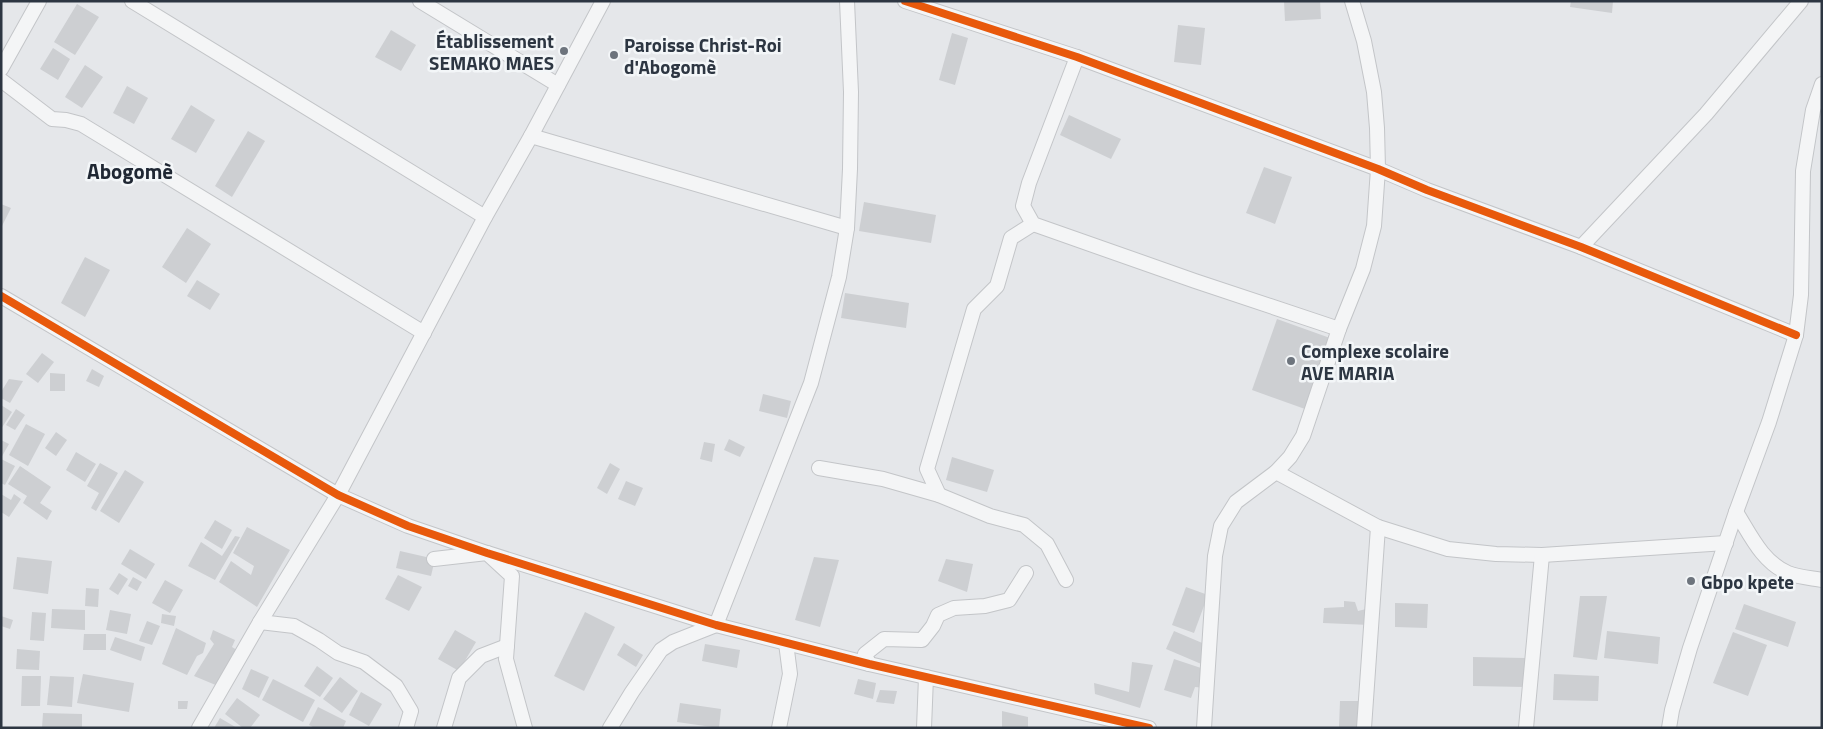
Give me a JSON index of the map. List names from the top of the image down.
{
  "districts": ["Abogomè"],
  "places": [
    "Établissement SEMAKO MAES",
    "Paroisse Christ-Roi d'Abogomè",
    "Complexe scolaire AVE MARIA",
    "Gbpo kpete"
  ]
}
